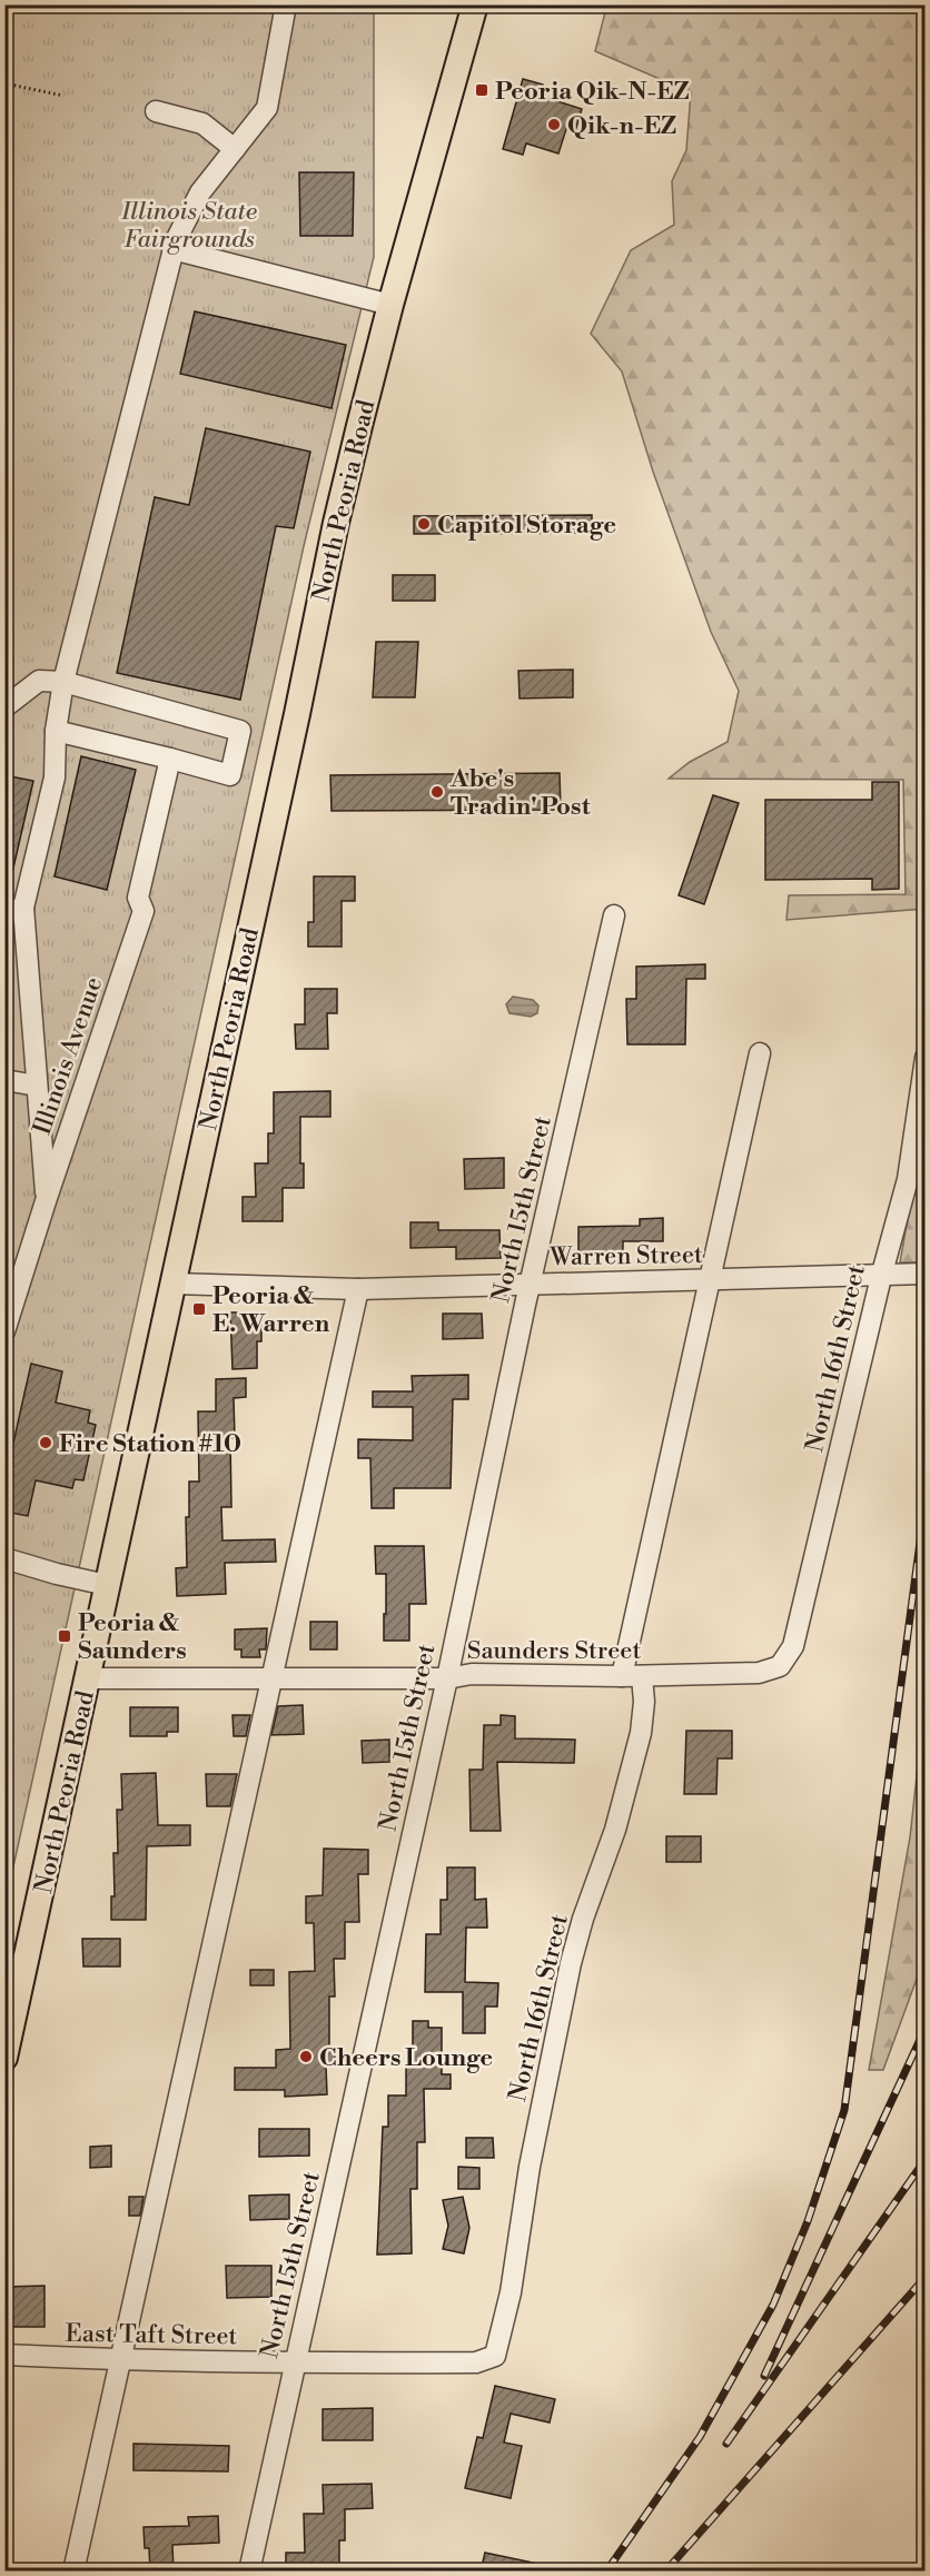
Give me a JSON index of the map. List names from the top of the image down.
{
  "streets": {
    "main road": ["North Peoria Road"],
    "street": [
      "Illinois Avenue",
      "North 15th Street",
      "Warren Street",
      "North 16th Street",
      "Saunders Street",
      "East Taft Street"
    ]
  },
  "crossings": [
    ["North Peoria Road", "Warren Street"],
    ["North Peoria Road", "Saunders Street"],
    ["North 15th Street", "Warren Street"],
    ["North 15th Street", "Saunders Street"],
    ["North 15th Street", "East Taft Street"],
    ["Warren Street", "North 16th Street"],
    ["North 16th Street", "Saunders Street"],
    ["North 16th Street", "East Taft Street"]
  ],
  "parks": ["Illinois State Fairgrounds"],
  "places": {
    "transit": ["Peoria Qik-N-EZ", "Peoria & E. Warren", "Peoria & Saunders"],
    "other": [
      "Qik-n-EZ",
      "Capitol Storage",
      "Abe's Tradin' Post",
      "Fire Station #10",
      "Cheers Lounge"
    ]
  }
}
